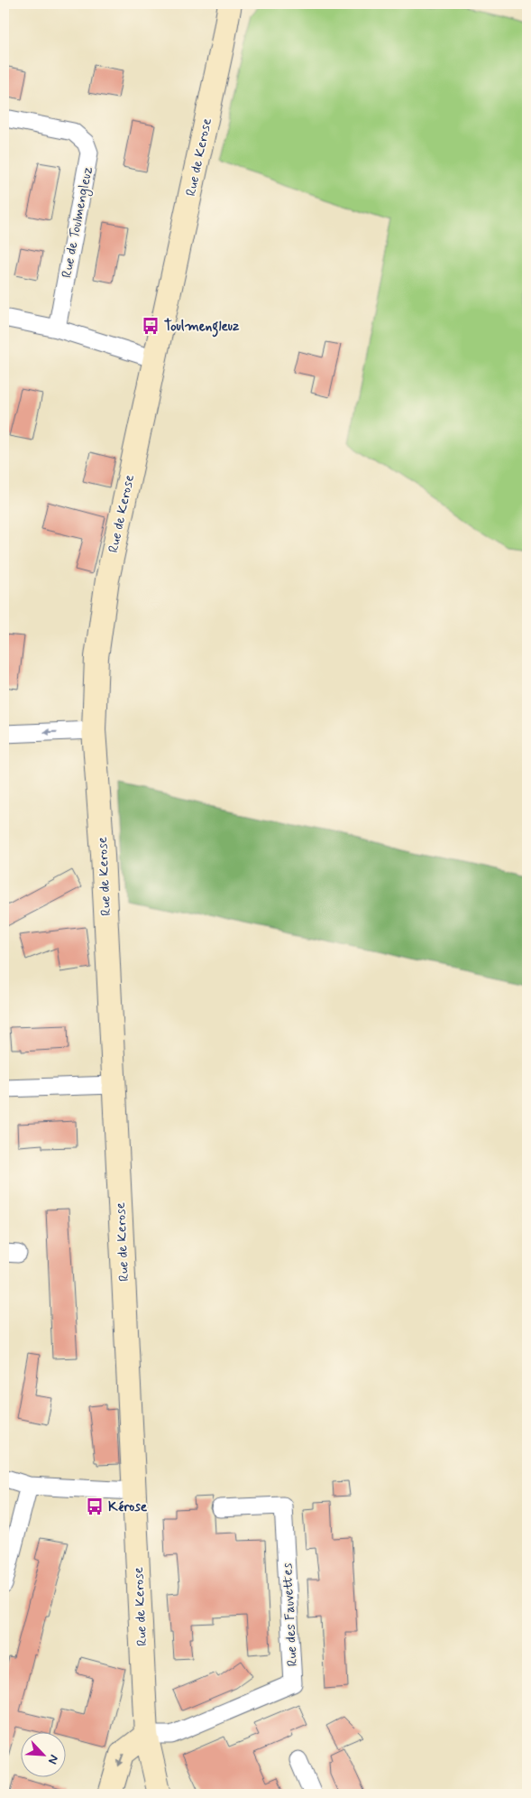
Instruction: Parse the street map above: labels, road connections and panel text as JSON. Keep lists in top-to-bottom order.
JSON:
{
  "streets": {
    "main road": ["Rue de Kerose"],
    "street": ["Rue de Toulmengleuz", "Rue des Fauvettes"]
  },
  "crossings": [
    ["Rue de Kerose", "Rue des Fauvettes"]
  ],
  "places": {
    "bus stop": ["Toulmengleuz", "Kérose"]
  },
  "north": "bottom right"
}
